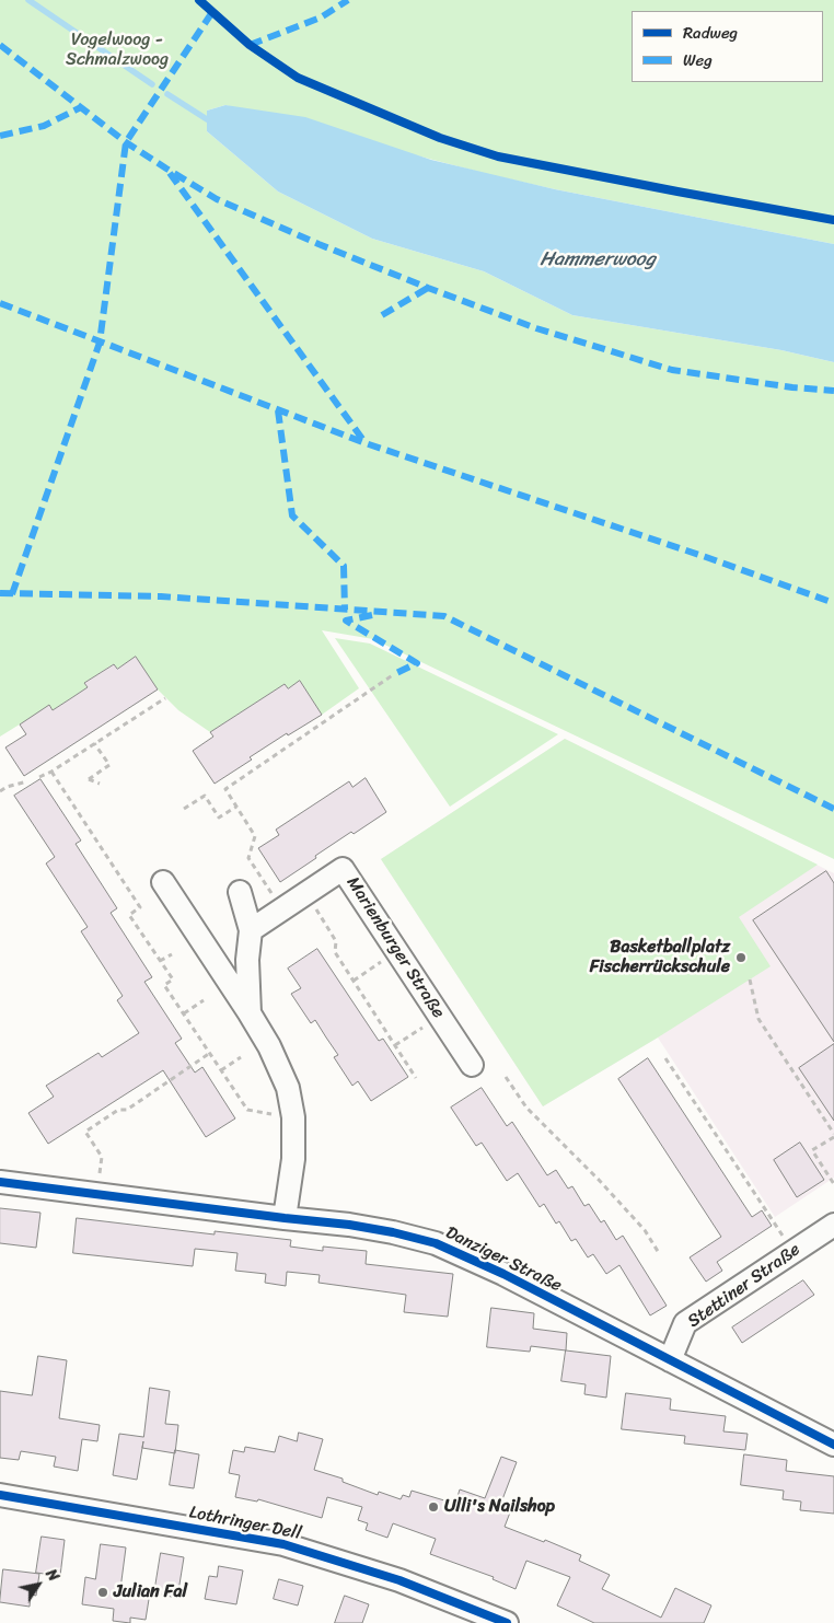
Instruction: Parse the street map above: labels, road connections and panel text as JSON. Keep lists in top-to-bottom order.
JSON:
{
  "streets": {
    "street": [
      "Marienburger Straße",
      "Danziger Straße",
      "Stettiner Straße",
      "Lothringer Dell"
    ]
  },
  "crossings": [
    ["Danziger Straße", "Stettiner Straße"]
  ],
  "water": ["Hammerwoog"],
  "parks": ["Vogelwoog - Schmalzwoog"],
  "places": ["Basketballplatz Fischerrückschule", "Ulli's Nailshop", "Julian Fal"],
  "legend": ["Radweg", "Weg"],
  "north": "top right"
}
